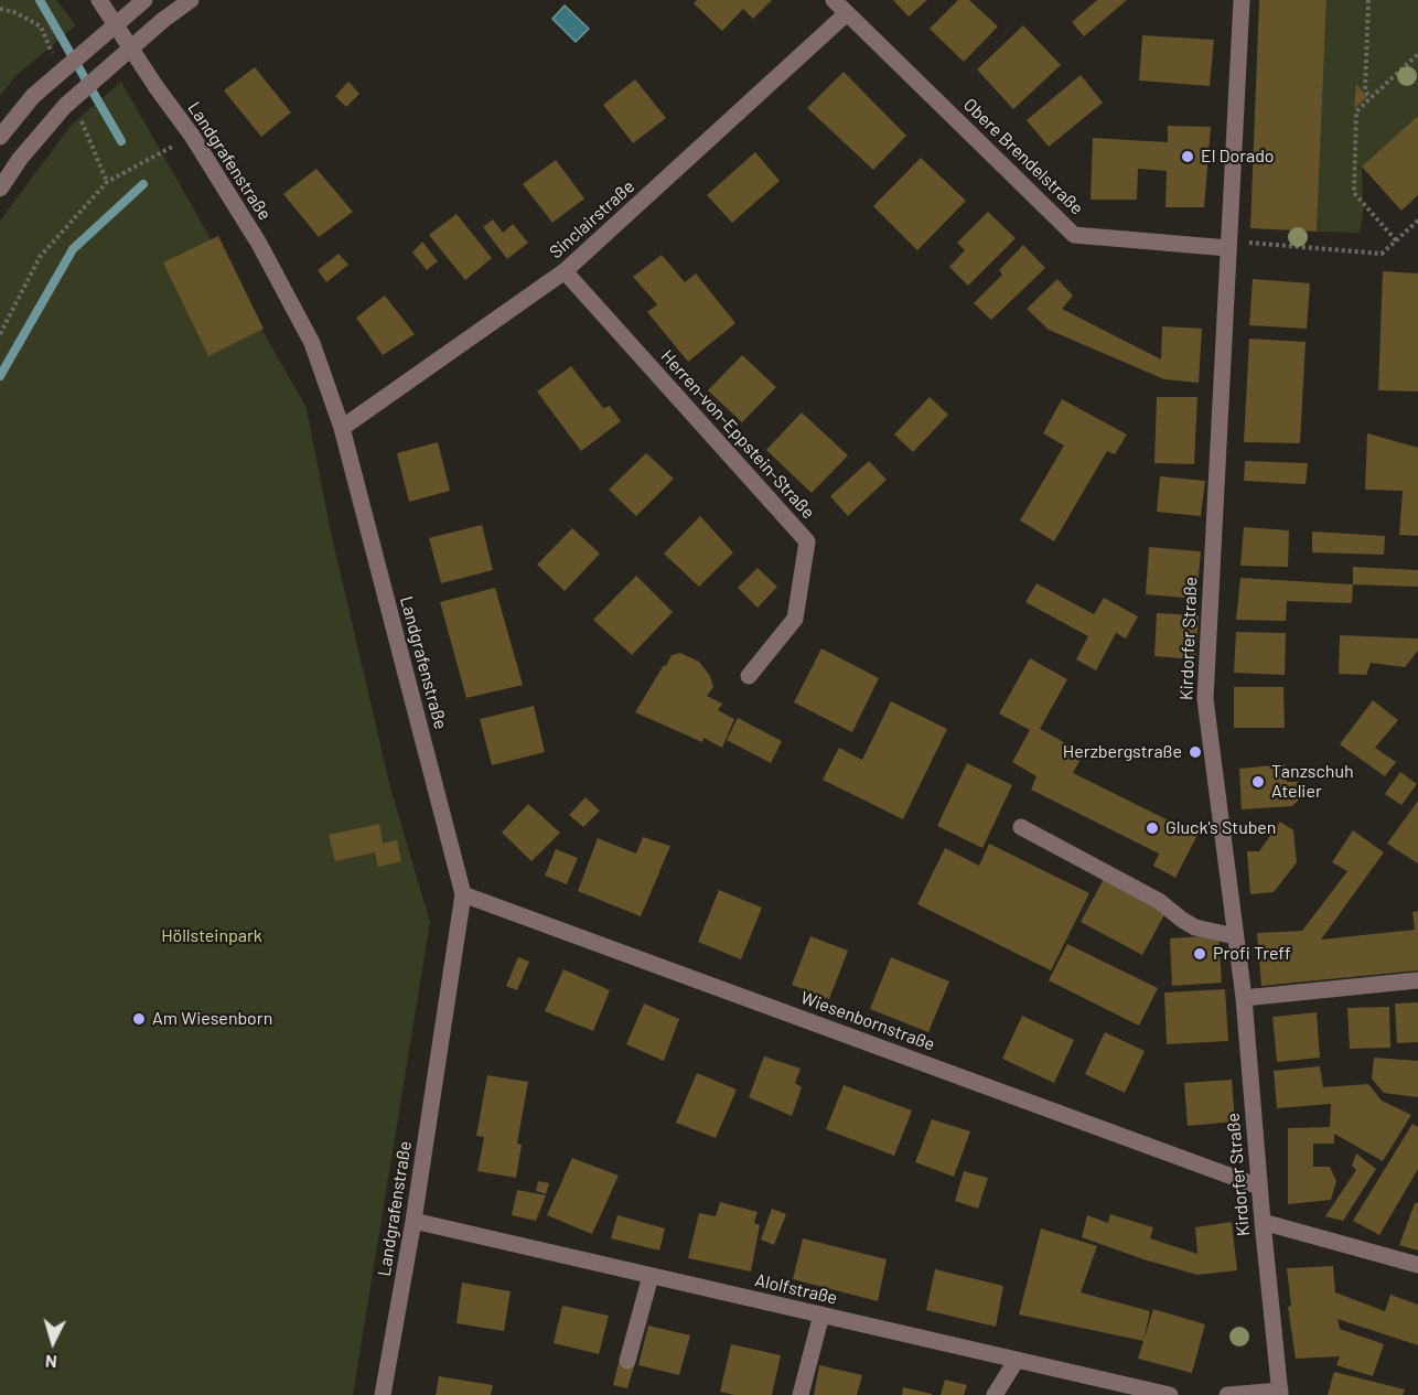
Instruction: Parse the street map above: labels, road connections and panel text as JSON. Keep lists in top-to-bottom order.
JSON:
{
  "streets": {
    "street": [
      "Obere Brendelstraße",
      "Landgrafenstraße",
      "Sinclairstraße",
      "Herren-von-Eppstein-Straße",
      "Kirdorfer Straße",
      "Wiesenbornstraße",
      "Alolfstraße"
    ]
  },
  "crossings": [
    ["Obere Brendelstraße", "Sinclairstraße"],
    ["Obere Brendelstraße", "Kirdorfer Straße"],
    ["Landgrafenstraße", "Sinclairstraße"],
    ["Landgrafenstraße", "Wiesenbornstraße"],
    ["Landgrafenstraße", "Alolfstraße"],
    ["Sinclairstraße", "Herren-von-Eppstein-Straße"],
    ["Kirdorfer Straße", "Wiesenbornstraße"]
  ],
  "parks": ["Höllsteinpark"],
  "places": [
    "El Dorado",
    "Herzbergstraße",
    "Tanzschuh Atelier",
    "Gluck's Stuben",
    "Profi Treff",
    "Am Wiesenborn"
  ],
  "north": "bottom"
}
